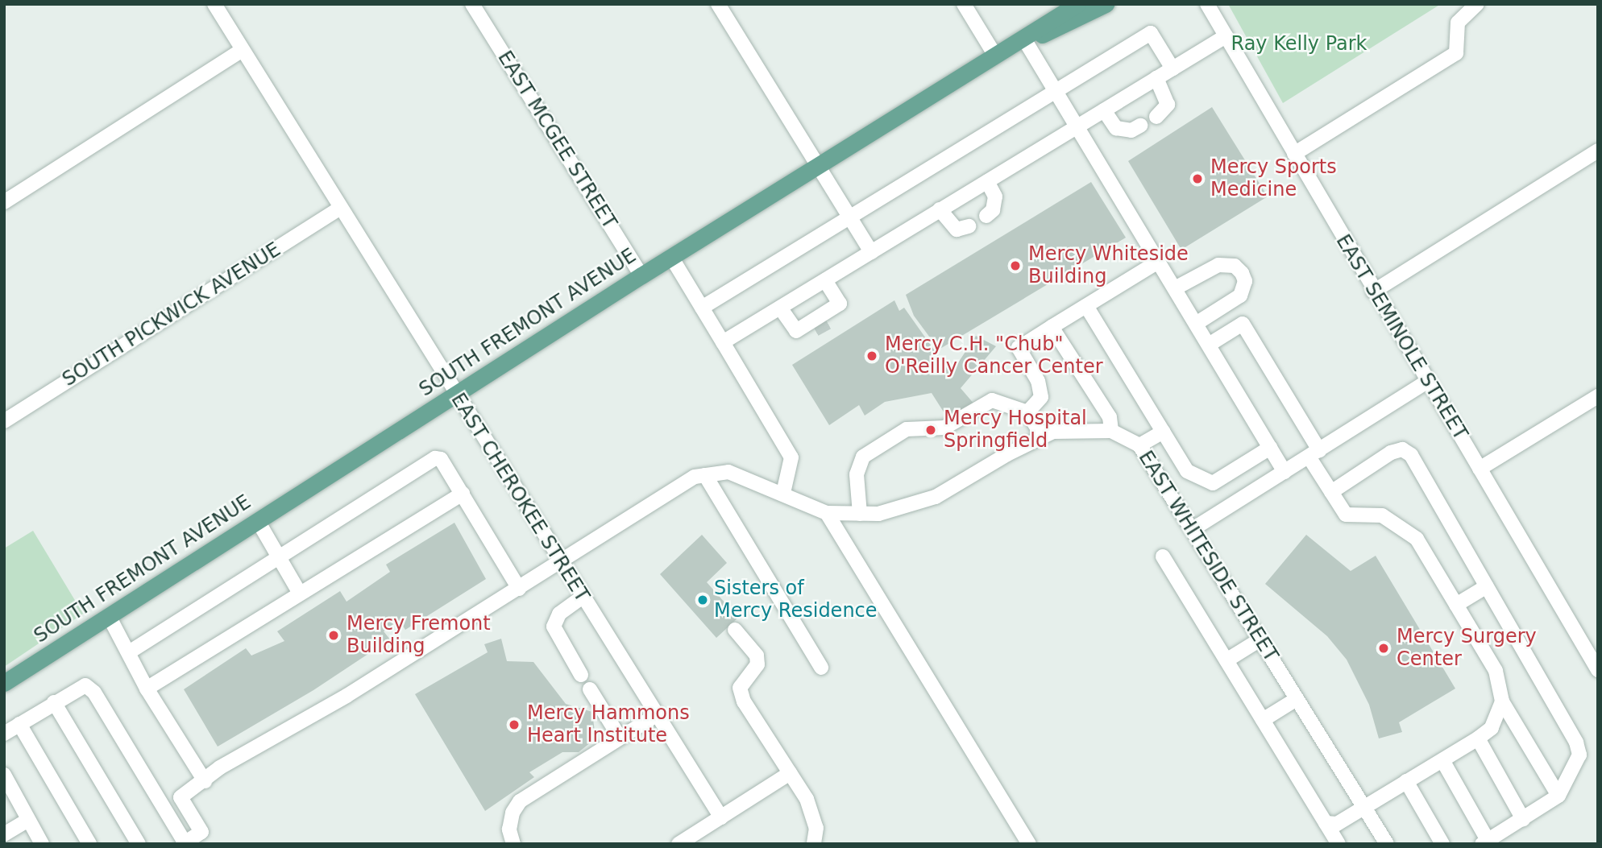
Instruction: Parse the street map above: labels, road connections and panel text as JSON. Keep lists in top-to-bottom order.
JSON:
{
  "streets": {
    "main road": ["SOUTH FREMONT AVENUE"],
    "street": [
      "EAST MCGEE STREET",
      "SOUTH PICKWICK AVENUE",
      "EAST SEMINOLE STREET",
      "EAST CHEROKEE STREET",
      "EAST WHITESIDE STREET"
    ]
  },
  "crossings": [
    ["EAST MCGEE STREET", "SOUTH FREMONT AVENUE"],
    ["SOUTH PICKWICK AVENUE", "EAST CHEROKEE STREET"],
    ["SOUTH FREMONT AVENUE", "EAST CHEROKEE STREET"],
    ["EAST CHEROKEE STREET", "EAST WHITESIDE STREET"]
  ],
  "parks": ["Ray Kelly Park"],
  "places": [
    "Mercy Sports Medicine",
    "Mercy Whiteside Building",
    "Mercy C.H. \"Chub\" O'Reilly Cancer Center",
    "Mercy Hospital Springfield",
    "Sisters of Mercy Residence",
    "Mercy Fremont Building",
    "Mercy Surgery Center",
    "Mercy Hammons Heart Institute"
  ]
}
